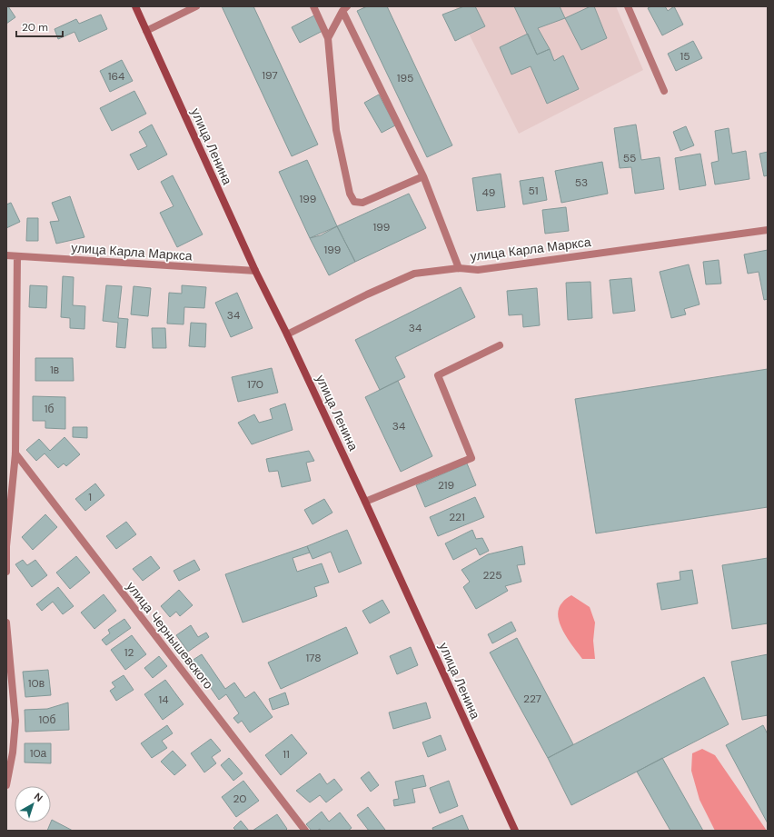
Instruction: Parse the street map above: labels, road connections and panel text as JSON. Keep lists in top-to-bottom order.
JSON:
{
  "streets": {
    "street": ["улица Ленина", "улица Карла Маркса", "улица Чернышевского"]
  },
  "crossings": [
    ["улица Ленина", "улица Карла Маркса"]
  ],
  "house_numbers": [
    "15",
    "197",
    "164",
    "195",
    "55",
    "53",
    "51",
    "49",
    "199",
    "199",
    "199",
    "34",
    "34",
    "1в",
    "170",
    "1б",
    "34",
    "219",
    "1",
    "221",
    "225",
    "12",
    "178",
    "10в",
    "227",
    "14",
    "10б",
    "10а",
    "11",
    "20"
  ],
  "scale_bar": "20 m",
  "north": "top right"
}
